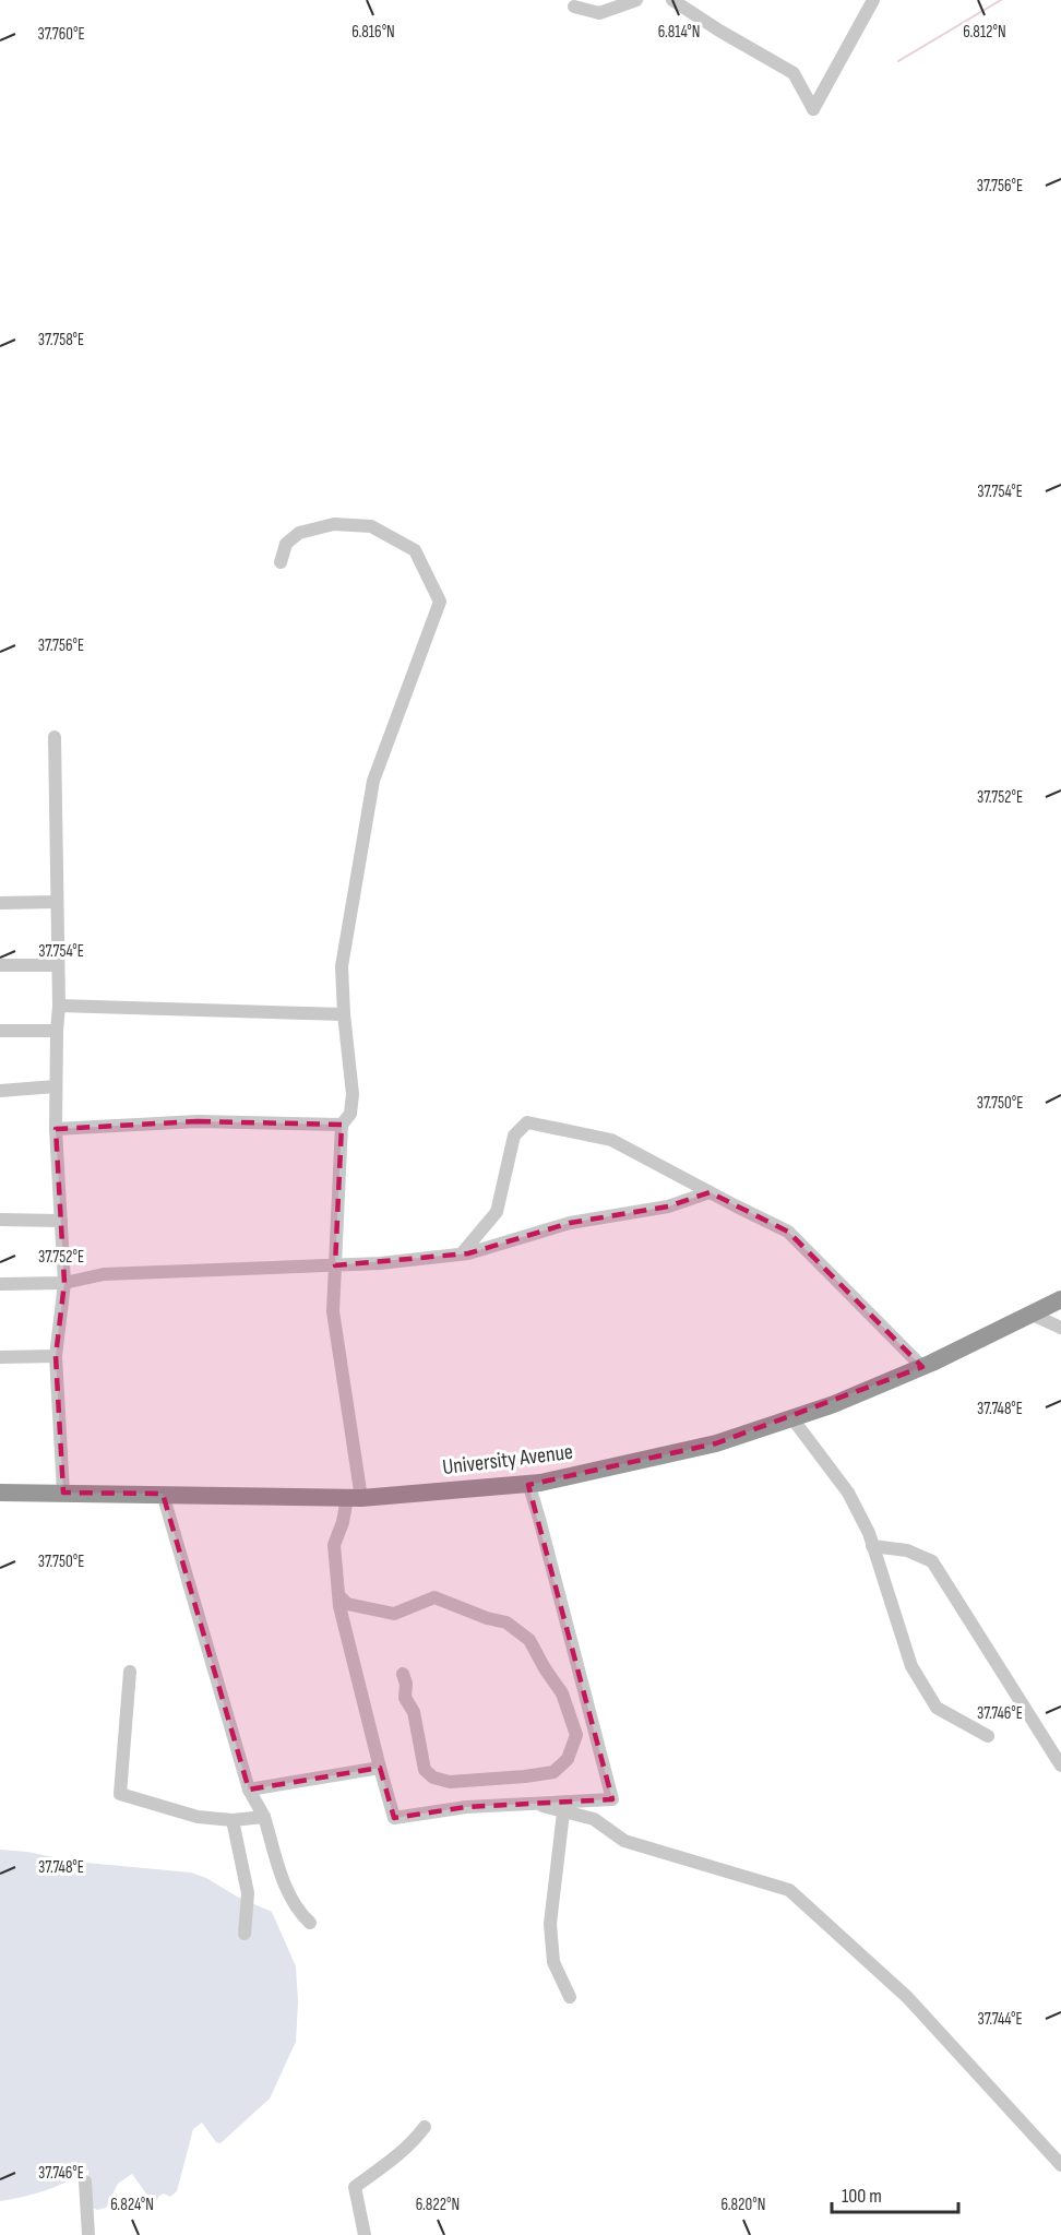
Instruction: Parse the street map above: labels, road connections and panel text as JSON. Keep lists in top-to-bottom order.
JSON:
{
  "streets": {
    "highway": ["University Avenue"]
  },
  "scale_bar": "100 m",
  "coordinates": [
    "6.812°N",
    "6.816°N",
    "6.814°N",
    "37.760°E",
    "37.756°E",
    "37.758°E",
    "37.754°E",
    "37.752°E",
    "37.750°E",
    "37.748°E",
    "37.746°E",
    "37.744°E",
    "6.824°N",
    "6.822°N",
    "6.820°N"
  ]
}
